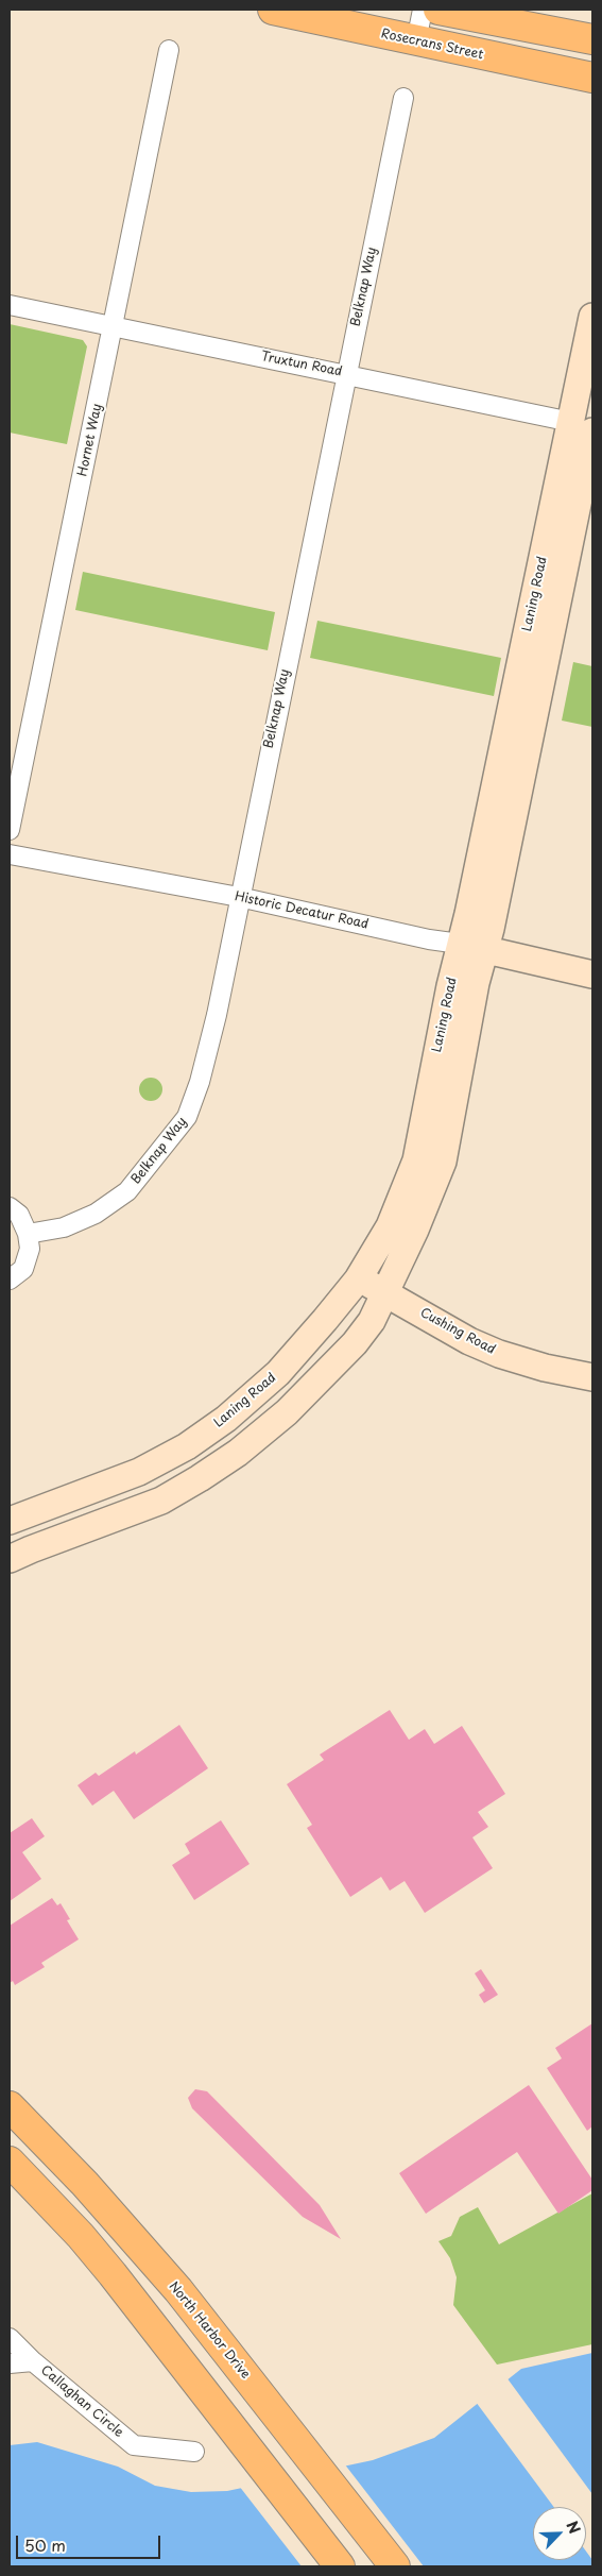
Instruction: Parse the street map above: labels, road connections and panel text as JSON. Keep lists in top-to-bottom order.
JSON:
{
  "streets": {
    "main road": ["Rosecrans Street", "North Harbor Drive"],
    "street": [
      "Belknap Way",
      "Truxtun Road",
      "Hornet Way",
      "Laning Road",
      "Historic Decatur Road",
      "Cushing Road",
      "Callaghan Circle"
    ]
  },
  "crossings": [
    ["Belknap Way", "Truxtun Road"],
    ["Belknap Way", "Historic Decatur Road"],
    ["Truxtun Road", "Hornet Way"],
    ["Truxtun Road", "Laning Road"],
    ["Laning Road", "Historic Decatur Road"],
    ["Laning Road", "Cushing Road"]
  ],
  "scale_bar": "50 m",
  "north": "top right"
}
